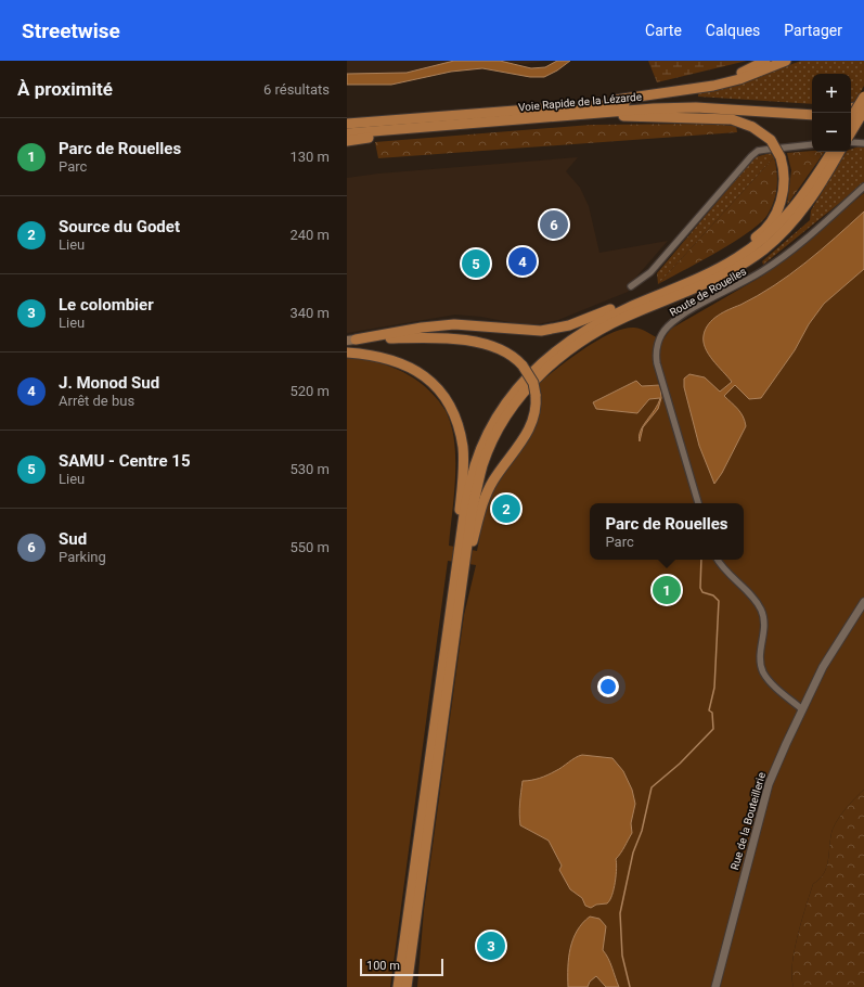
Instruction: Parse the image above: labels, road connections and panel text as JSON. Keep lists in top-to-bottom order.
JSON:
{
  "streets": {
    "highway": ["Voie Rapide de la Lézarde"],
    "street": ["Route de Rouelles", "Rue de la Bouteillerie"]
  },
  "scale_bar": "100 m",
  "page": {
    "header": "Streetwise",
    "nav": ["Carte", "Calques", "Partager"],
    "heading": ["À proximité", "6 résultats"],
    "map_buttons": ["+", "−"],
    "list": [
      {
        "mark": "1",
        "name": "Parc de Rouelles",
        "note": "Parc",
        "value": "130 m"
      },
      {
        "mark": "2",
        "name": "Source du Godet",
        "note": "Lieu",
        "value": "240 m"
      },
      {
        "mark": "3",
        "name": "Le colombier",
        "note": "Lieu",
        "value": "340 m"
      },
      {
        "mark": "4",
        "name": "J. Monod Sud",
        "note": "Arrêt de bus",
        "value": "520 m"
      },
      {
        "mark": "5",
        "name": "SAMU - Centre 15",
        "note": "Lieu",
        "value": "530 m"
      },
      {
        "mark": "6",
        "name": "Sud",
        "note": "Parking",
        "value": "550 m"
      }
    ],
    "pins": [
      "6",
      "4",
      "5",
      "2",
      "1",
      "3"
    ],
    "popup": ["Parc de Rouelles", "Parc"],
    "scale": "100 m"
  }
}
